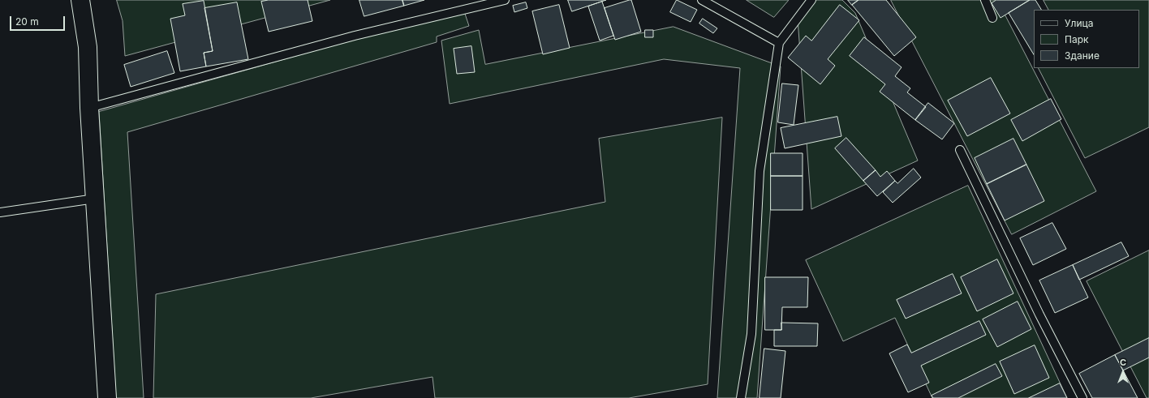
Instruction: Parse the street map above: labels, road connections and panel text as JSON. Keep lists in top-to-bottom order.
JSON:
{
  "legend": ["Улица", "Парк", "Здание"],
  "scale_bar": "20 m",
  "north": "top"
}
